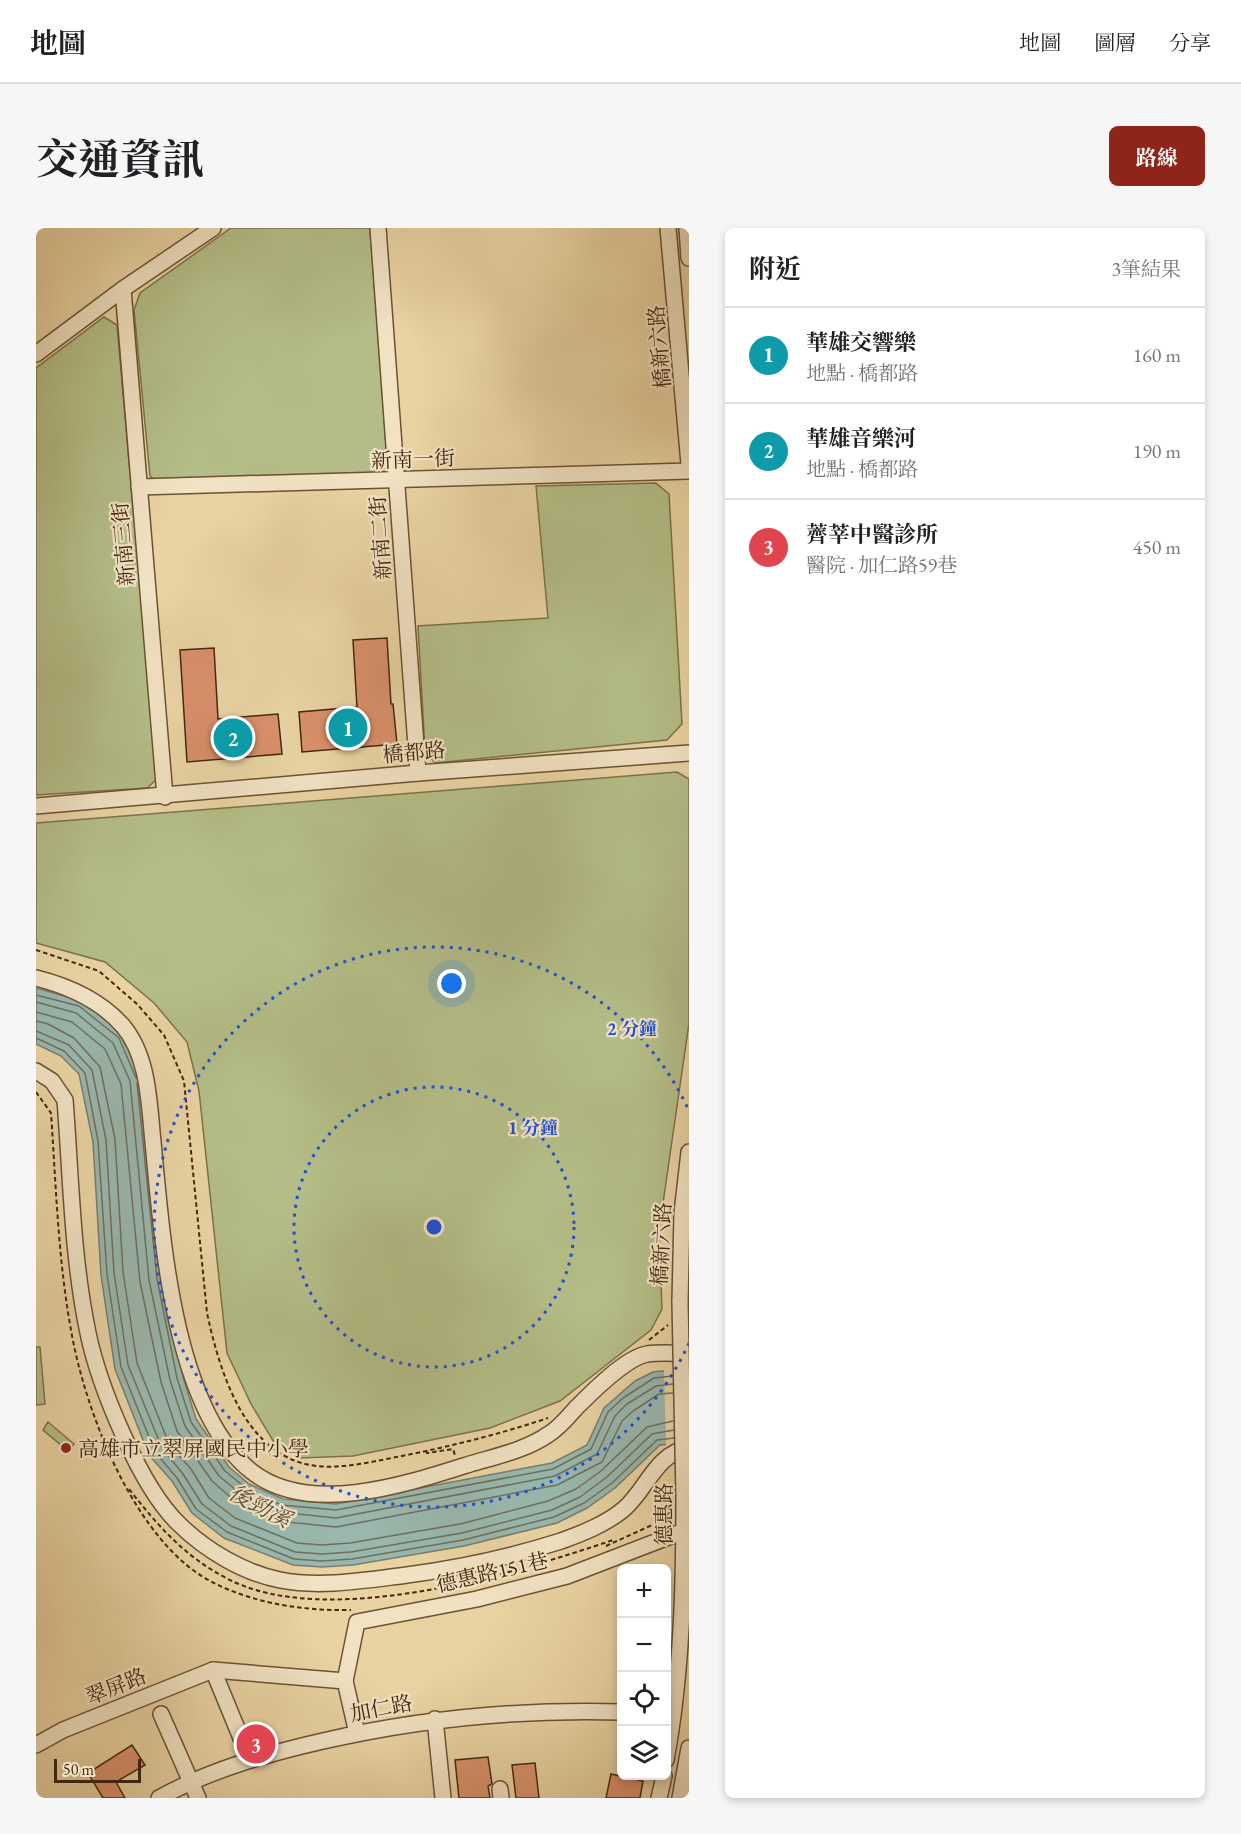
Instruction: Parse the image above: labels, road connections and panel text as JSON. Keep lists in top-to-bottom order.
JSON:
{
  "streets": {
    "street": [
      "橋新六路",
      "新南一街",
      "新南二街",
      "新南三街",
      "橋都路",
      "德惠路",
      "德惠路151巷",
      "翠屏路",
      "加仁路"
    ]
  },
  "crossings": [
    ["橋新六路", "德惠路"],
    ["新南一街", "新南二街"],
    ["新南一街", "新南三街"],
    ["新南二街", "橋都路"],
    ["新南三街", "橋都路"],
    ["德惠路", "德惠路151巷"]
  ],
  "water": ["後勁溪"],
  "places": ["高雄市立翠屏國民中小學"],
  "scale_bar": "50 m",
  "page": {
    "header": "地圖",
    "nav": ["地圖", "圖層", "分享"],
    "title": "交通資訊",
    "buttons": "路線",
    "heading": ["附近", "3筆結果"],
    "list": [
      {
        "mark": "1",
        "name": "華雄交響樂",
        "note": "地點 · 橋都路",
        "value": "160 m"
      },
      {
        "mark": "2",
        "name": "華雄音樂河",
        "note": "地點 · 橋都路",
        "value": "190 m"
      },
      {
        "mark": "3",
        "name": "薺莘中醫診所",
        "note": "醫院 · 加仁路59巷",
        "value": "450 m"
      }
    ],
    "pins": ["1", "2", "3"],
    "map_buttons": ["+", "−"],
    "scale": "50 m"
  },
  "rings": ["2 分鐘", "1 分鐘"]
}
